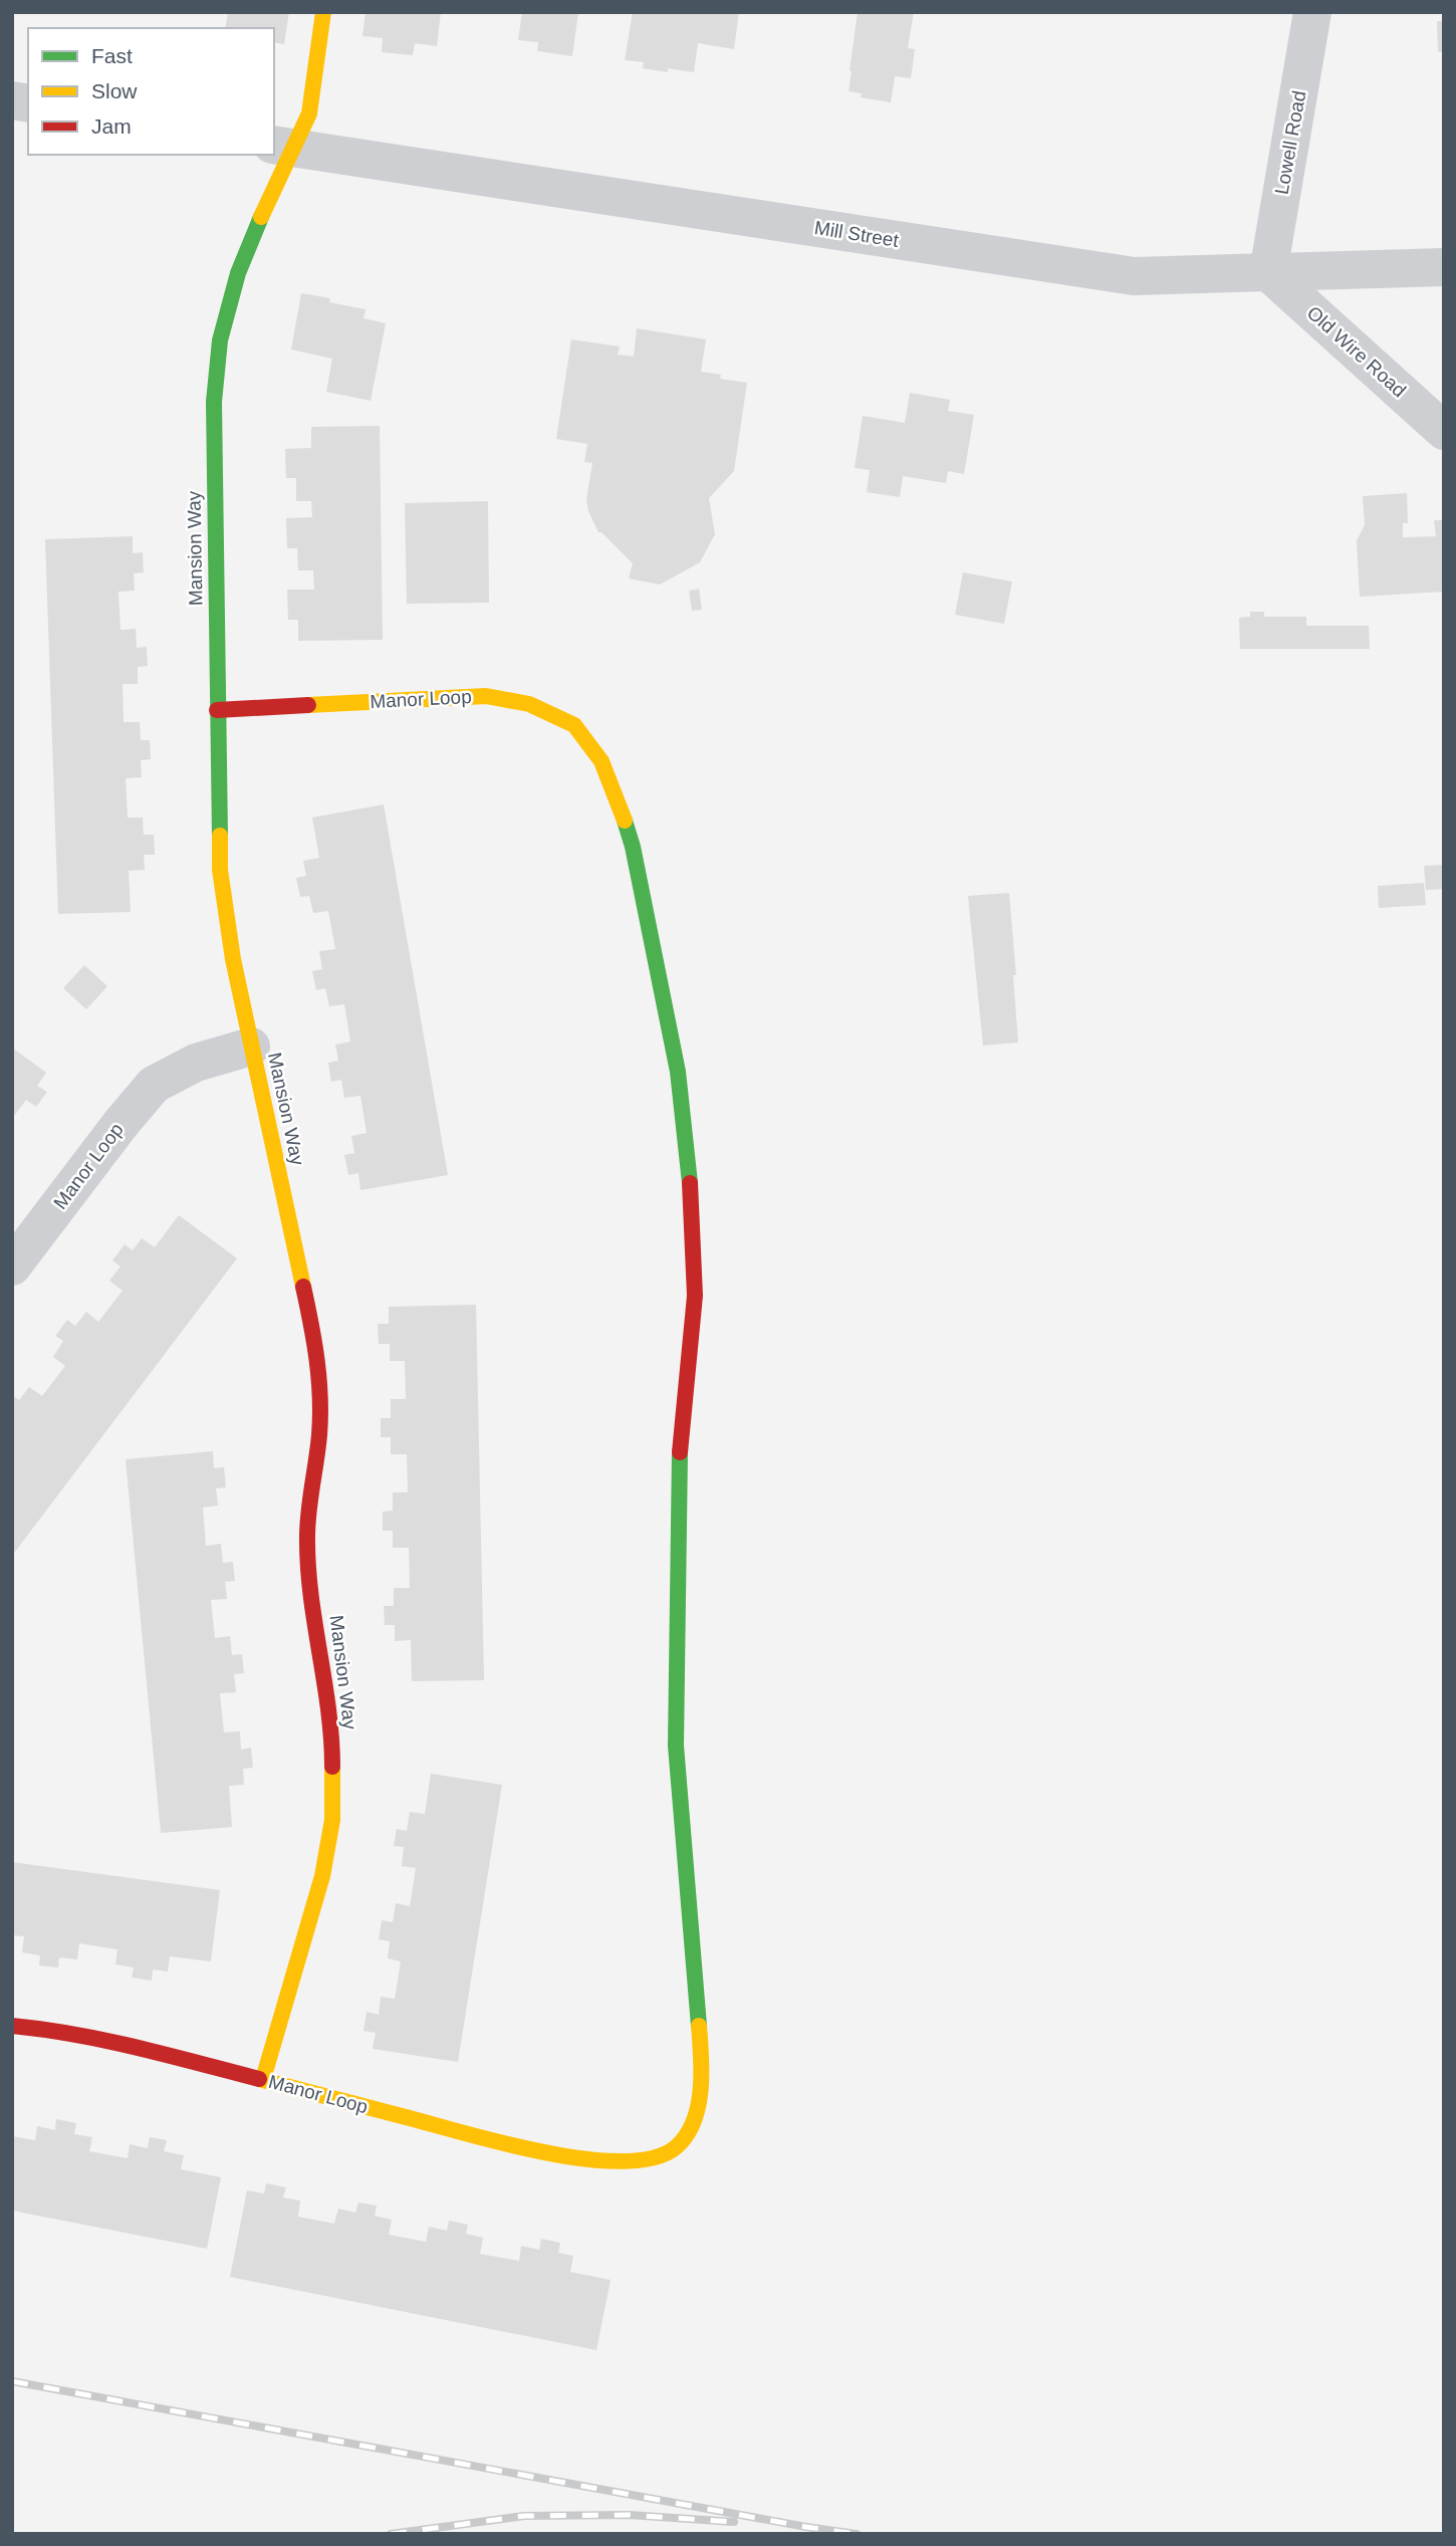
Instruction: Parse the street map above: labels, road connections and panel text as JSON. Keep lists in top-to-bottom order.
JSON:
{
  "streets": {
    "street": [
      "Lowell Road",
      "Mill Street",
      "Old Wire Road",
      "Mansion Way",
      "Manor Loop"
    ]
  },
  "crossings": [
    ["Lowell Road", "Mill Street"],
    ["Lowell Road", "Old Wire Road"],
    ["Mill Street", "Old Wire Road"],
    ["Mill Street", "Mansion Way"],
    ["Mansion Way", "Manor Loop"]
  ],
  "legend": ["Fast", "Slow", "Jam"]
}
